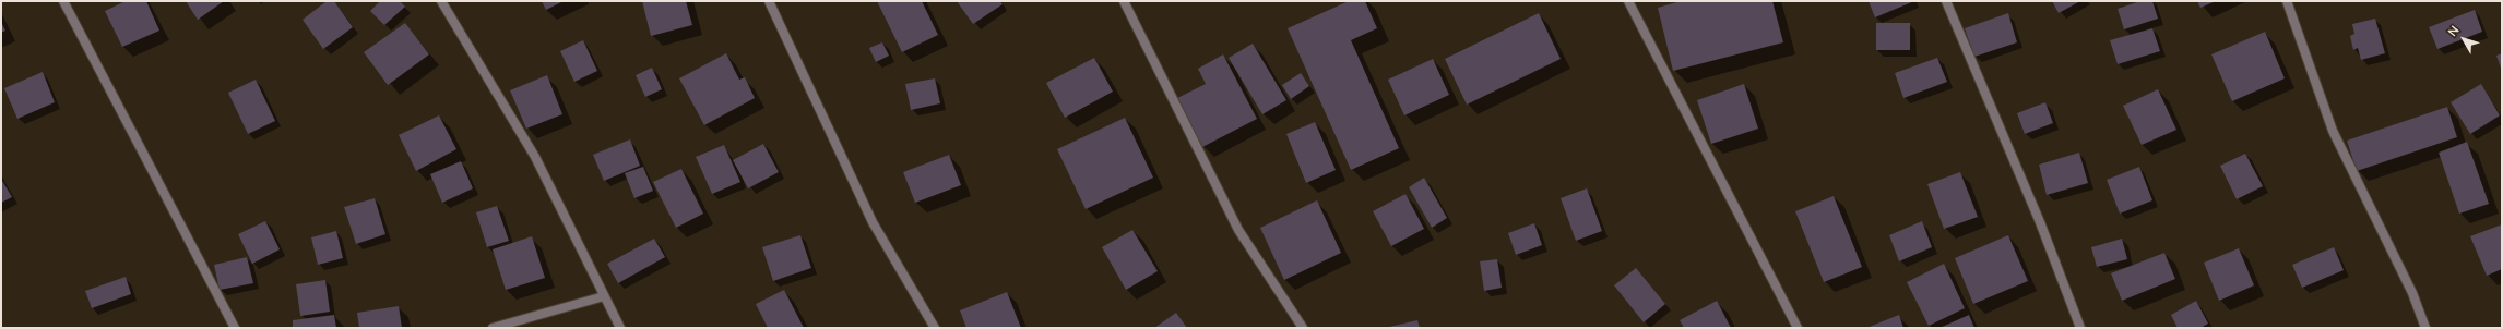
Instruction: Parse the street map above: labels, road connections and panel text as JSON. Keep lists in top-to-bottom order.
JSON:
{
  "north": "top left"
}
